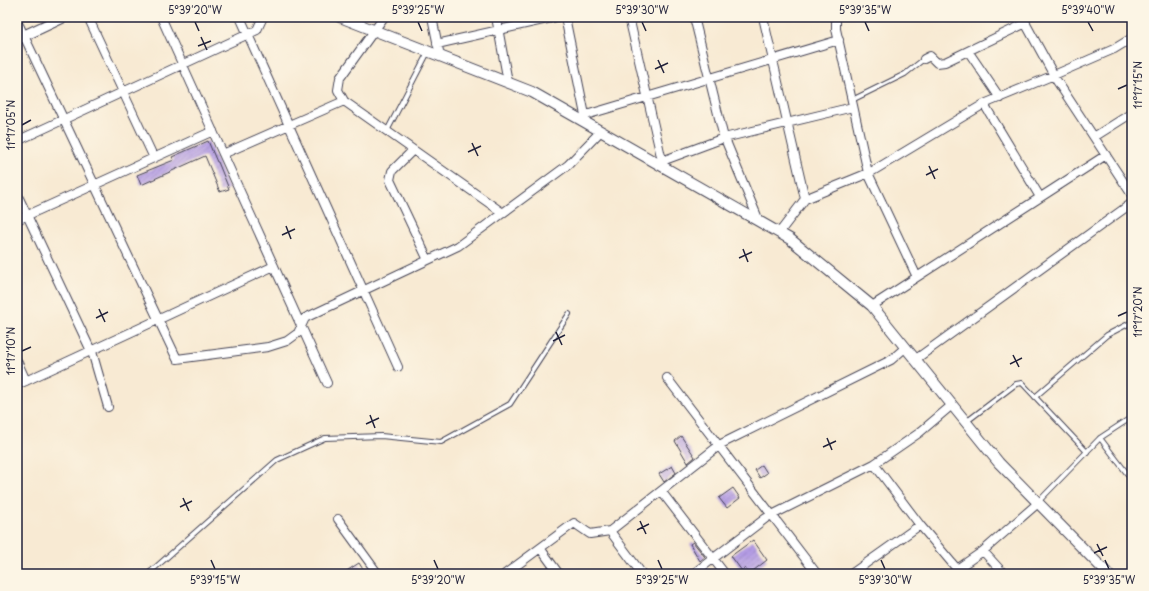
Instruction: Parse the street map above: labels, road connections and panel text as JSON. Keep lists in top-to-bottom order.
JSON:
{
  "coordinates": [
    "5°39'20\"W",
    "5°39'25\"W",
    "5°39'30\"W",
    "5°39'35\"W",
    "5°39'40\"W",
    "11°17'15\"N",
    "11°17'05\"N",
    "11°17'20\"N",
    "11°17'10\"N",
    "5°39'15\"W"
  ]
}
